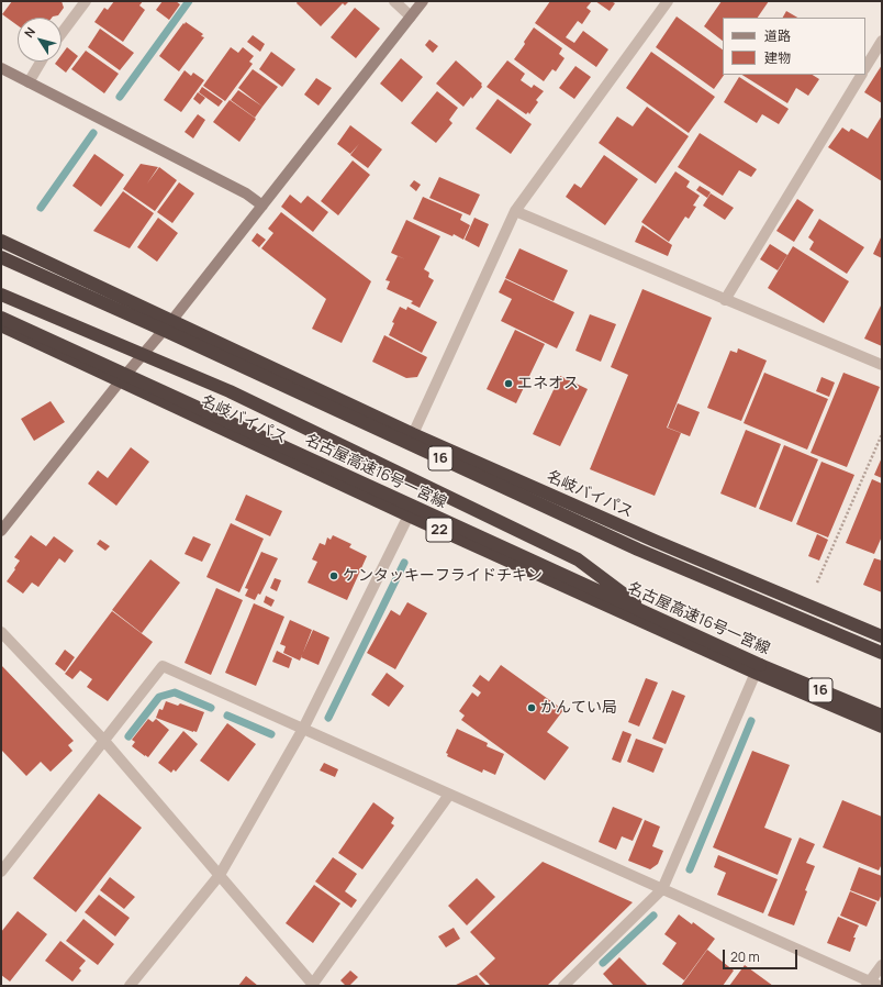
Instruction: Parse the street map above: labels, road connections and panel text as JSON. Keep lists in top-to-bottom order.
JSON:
{
  "streets": {
    "highway": [
      "名岐バイパス",
      "16",
      "名古屋高速16号一宮線",
      "22"
    ]
  },
  "places": ["エネオス", "ケンタッキーフライドチキン", "かんてい局"],
  "legend": ["道路", "建物"],
  "scale_bar": "20 m",
  "north": "top left"
}
